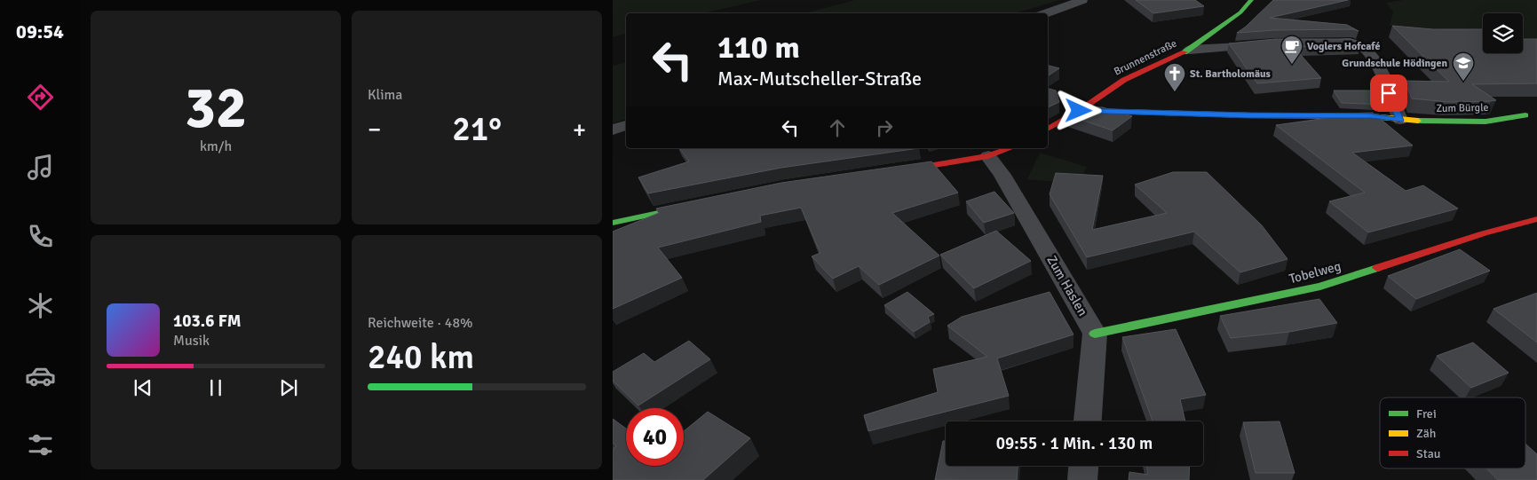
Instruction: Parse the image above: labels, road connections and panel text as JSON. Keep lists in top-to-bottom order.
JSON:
{
  "streets": {
    "street": [
      "Brunnenstraße",
      "Zum Bürgle",
      "Tobelweg",
      "Zum Haslen"
    ]
  },
  "crossings": [
    ["Brunnenstraße", "Zum Bürgle"],
    ["Tobelweg", "Zum Haslen"]
  ],
  "places": {
    "cafe": ["Voglers Hofcafé"],
    "school or university": ["Grundschule Hödingen"],
    "church": ["St. Bartholomäus"]
  },
  "legend": ["Frei", "Zäh", "Stau"],
  "page": {
    "tabs": "09:54",
    "tile": [
      ["32", "km/h"],
      "Klima",
      ["Reichweite · 48%", "240 km"]
    ],
    "turn": ["110 m", "Max-Mutscheller-Straße"],
    "heat": ["−", "21°", "+"],
    "song": ["103.6 FM", "Musik"],
    "limit": "40",
    "trip": "09:55 · 1 Min. · 130 m"
  }
}
